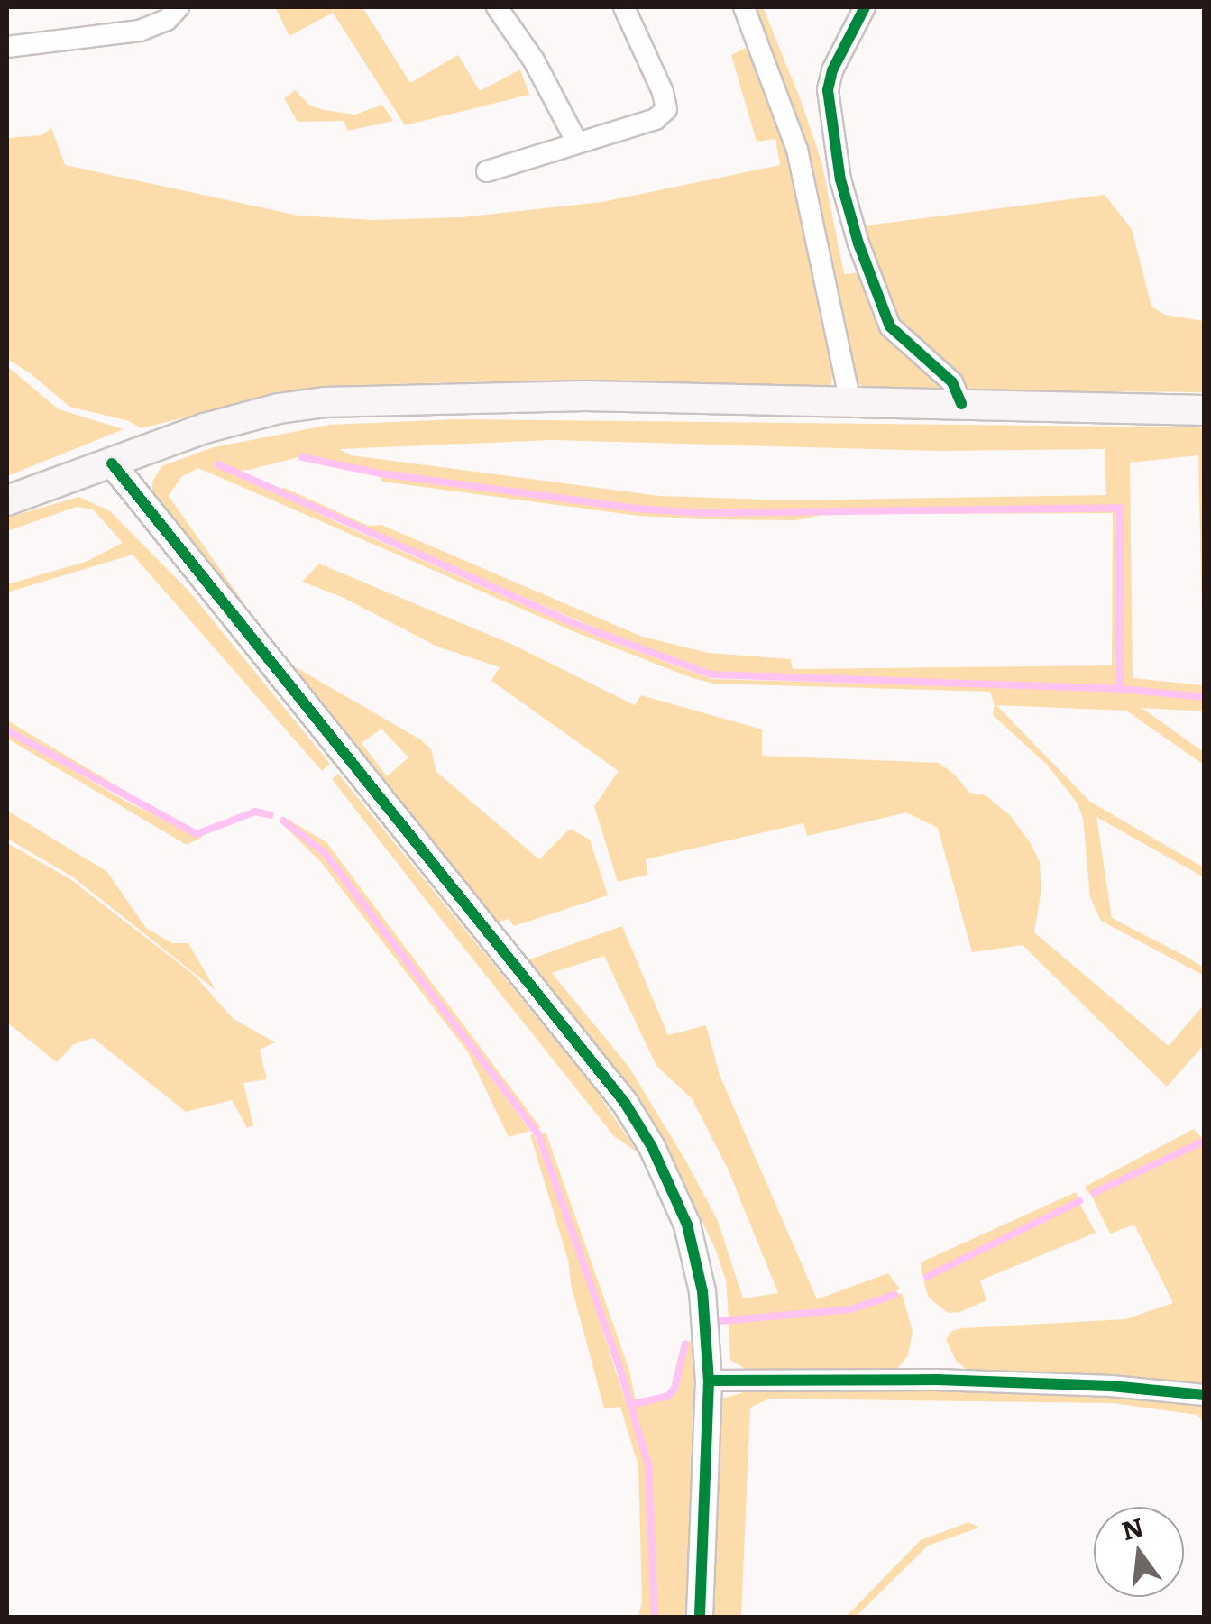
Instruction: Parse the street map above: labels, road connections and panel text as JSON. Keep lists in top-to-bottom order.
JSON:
{
  "north": "top"
}
